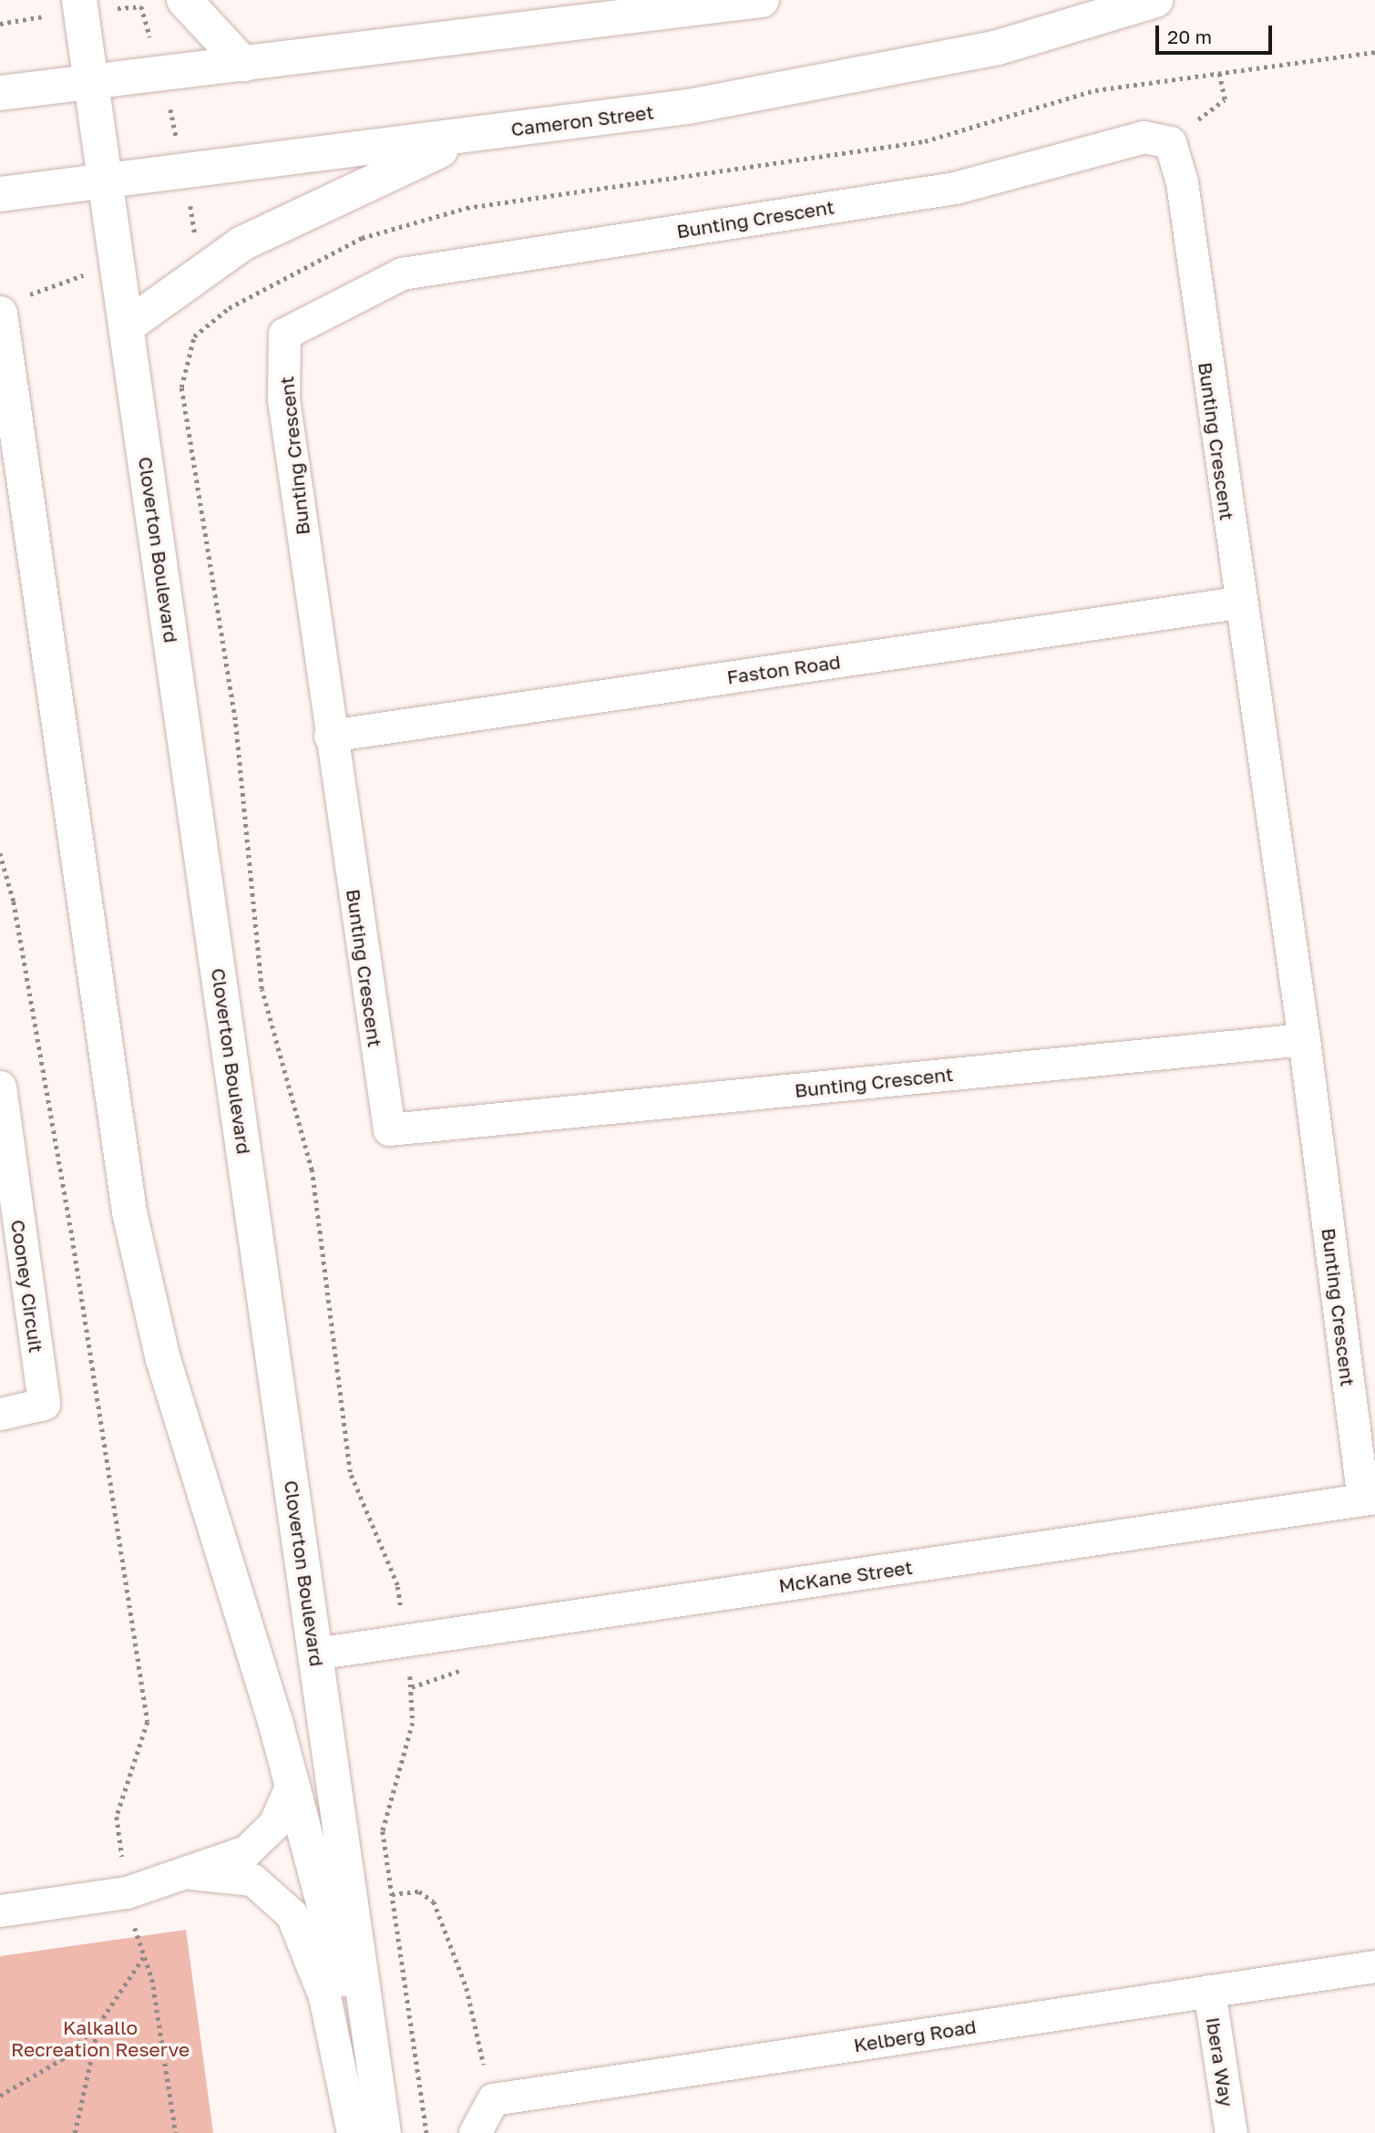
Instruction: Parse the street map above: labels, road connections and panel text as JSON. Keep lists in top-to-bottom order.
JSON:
{
  "streets": {
    "street": [
      "Cameron Street",
      "Bunting Crescent",
      "Cloverton Boulevard",
      "Faston Road",
      "Cooney Circuit",
      "McKane Street",
      "Kelberg Road",
      "Ibera Way"
    ]
  },
  "crossings": [
    ["Cameron Street", "Cloverton Boulevard"],
    ["Bunting Crescent", "Faston Road"],
    ["Bunting Crescent", "McKane Street"],
    ["Cloverton Boulevard", "McKane Street"],
    ["Kelberg Road", "Ibera Way"]
  ],
  "parks": ["Kalkallo Recreation Reserve"],
  "scale_bar": "20 m"
}
